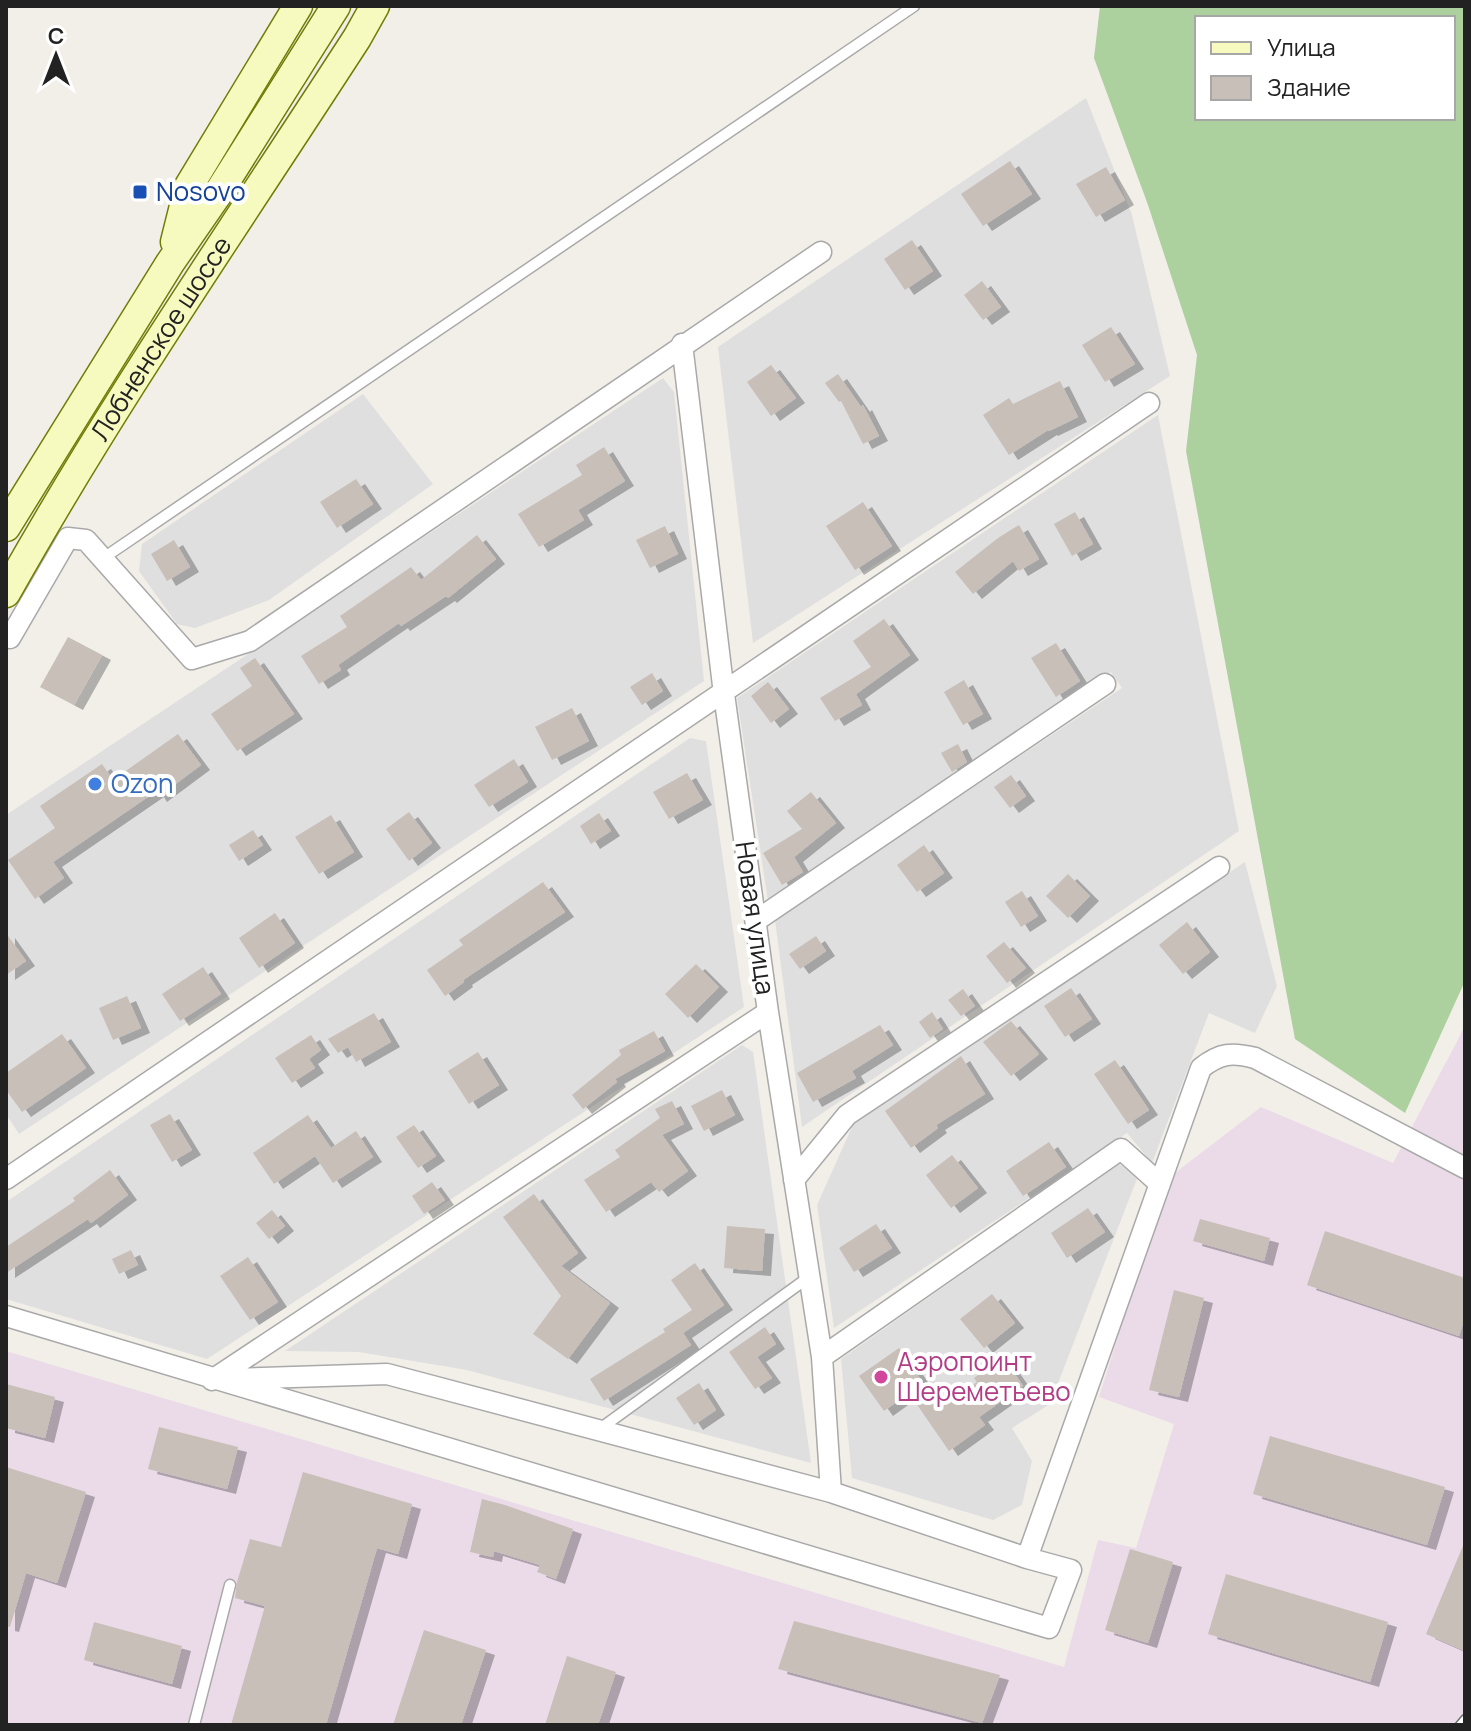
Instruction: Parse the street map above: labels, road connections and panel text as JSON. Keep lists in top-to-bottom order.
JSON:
{
  "streets": {
    "main road": ["Лобненское шоссе"],
    "street": ["Новая улица"]
  },
  "places": {
    "transit": ["Nosovo"],
    "other": ["Ozon", "Аэропоинт Шереметьево"]
  },
  "legend": ["Улица", "Здание"],
  "north": "top"
}
